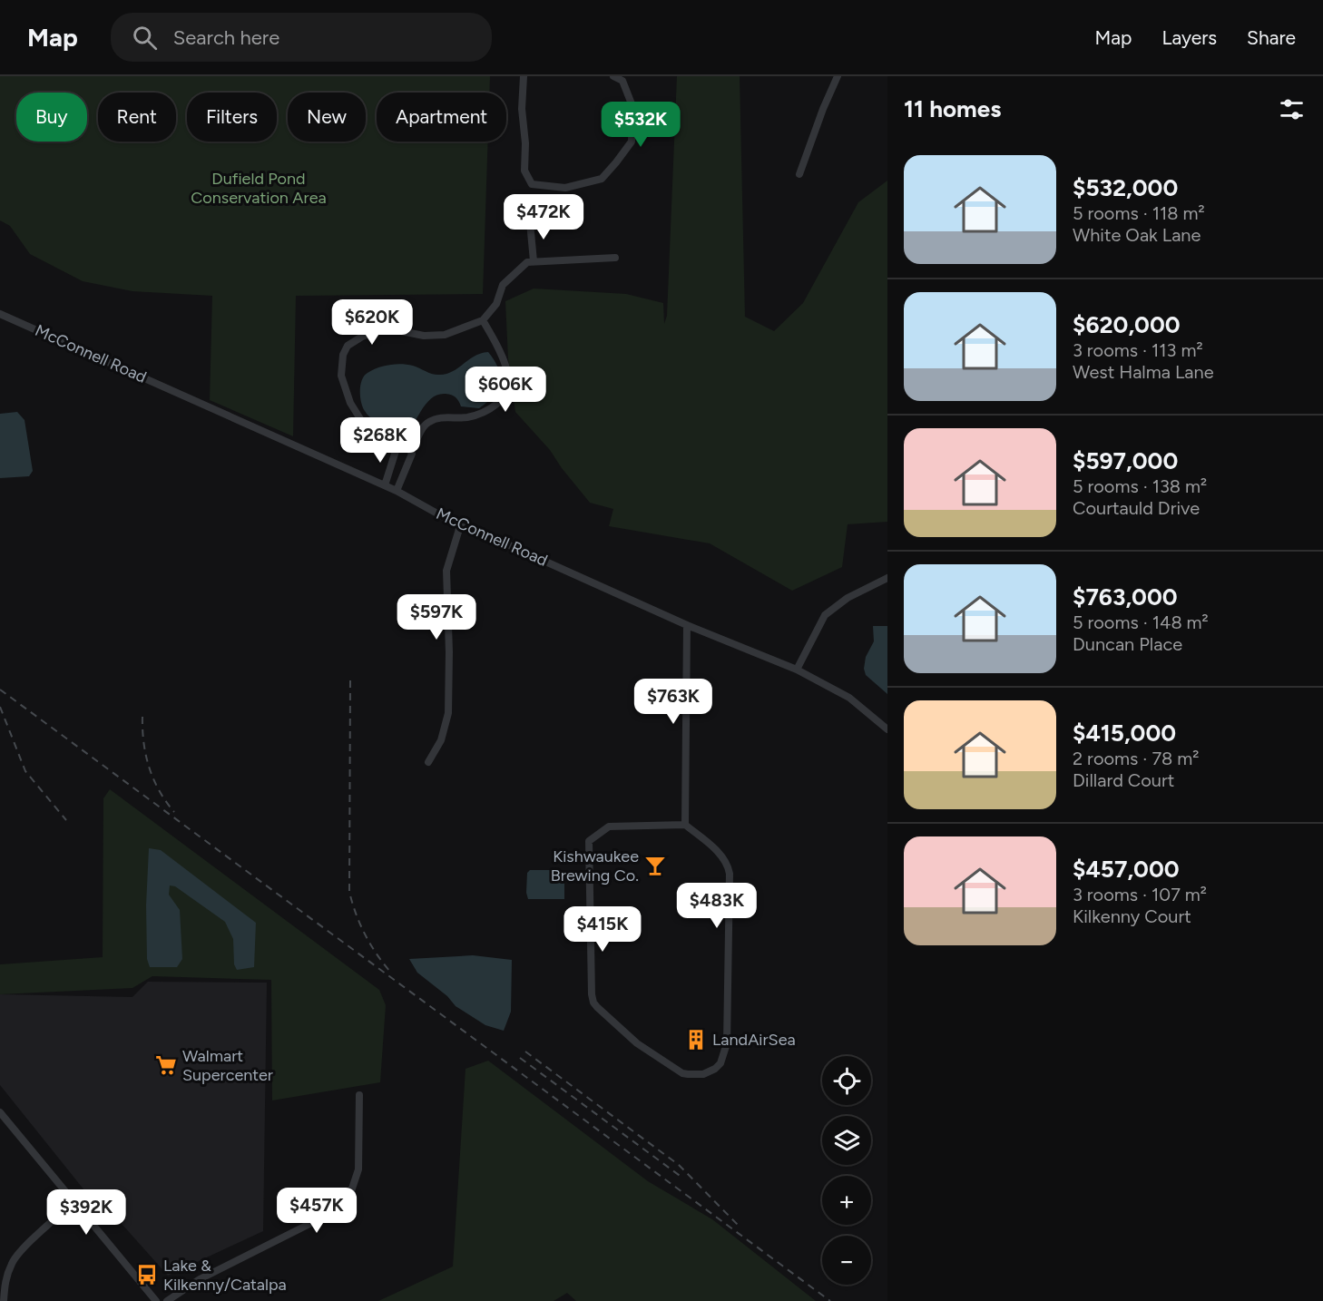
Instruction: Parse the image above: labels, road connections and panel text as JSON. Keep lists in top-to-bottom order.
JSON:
{
  "streets": {
    "street": ["McConnell Road"]
  },
  "parks": ["Dufield Pond Conservation Area"],
  "places": {
    "bar": ["Kishwaukee Brewing Co."],
    "building": ["LandAirSea"],
    "supermarket": ["Walmart Supercenter"],
    "bus stop": ["Lake & Kilkenny/Catalpa"]
  },
  "page": {
    "header": "Map",
    "search": "Search here",
    "nav": ["Map", "Layers", "Share"],
    "heading": "11 homes",
    "chip": [
      "Buy",
      "Rent",
      "Filters",
      "New",
      "Apartment"
    ],
    "price": [
      "$532K",
      "$472K",
      "$620K",
      "$606K",
      "$268K",
      "$597K",
      "$763K",
      "$483K",
      "$415K",
      "$457K",
      "$392K"
    ],
    "list": [
      {
        "name": "$532,000",
        "note": "5 rooms · 118 m² · White Oak Lane"
      },
      {
        "name": "$620,000",
        "note": "3 rooms · 113 m² · West Halma Lane"
      },
      {
        "name": "$597,000",
        "note": "5 rooms · 138 m² · Courtauld Drive"
      },
      {
        "name": "$763,000",
        "note": "5 rooms · 148 m² · Duncan Place"
      },
      {
        "name": "$415,000",
        "note": "2 rooms · 78 m² · Dillard Court"
      },
      {
        "name": "$457,000",
        "note": "3 rooms · 107 m² · Kilkenny Court"
      }
    ],
    "map_buttons": ["+", "−"]
  }
}
